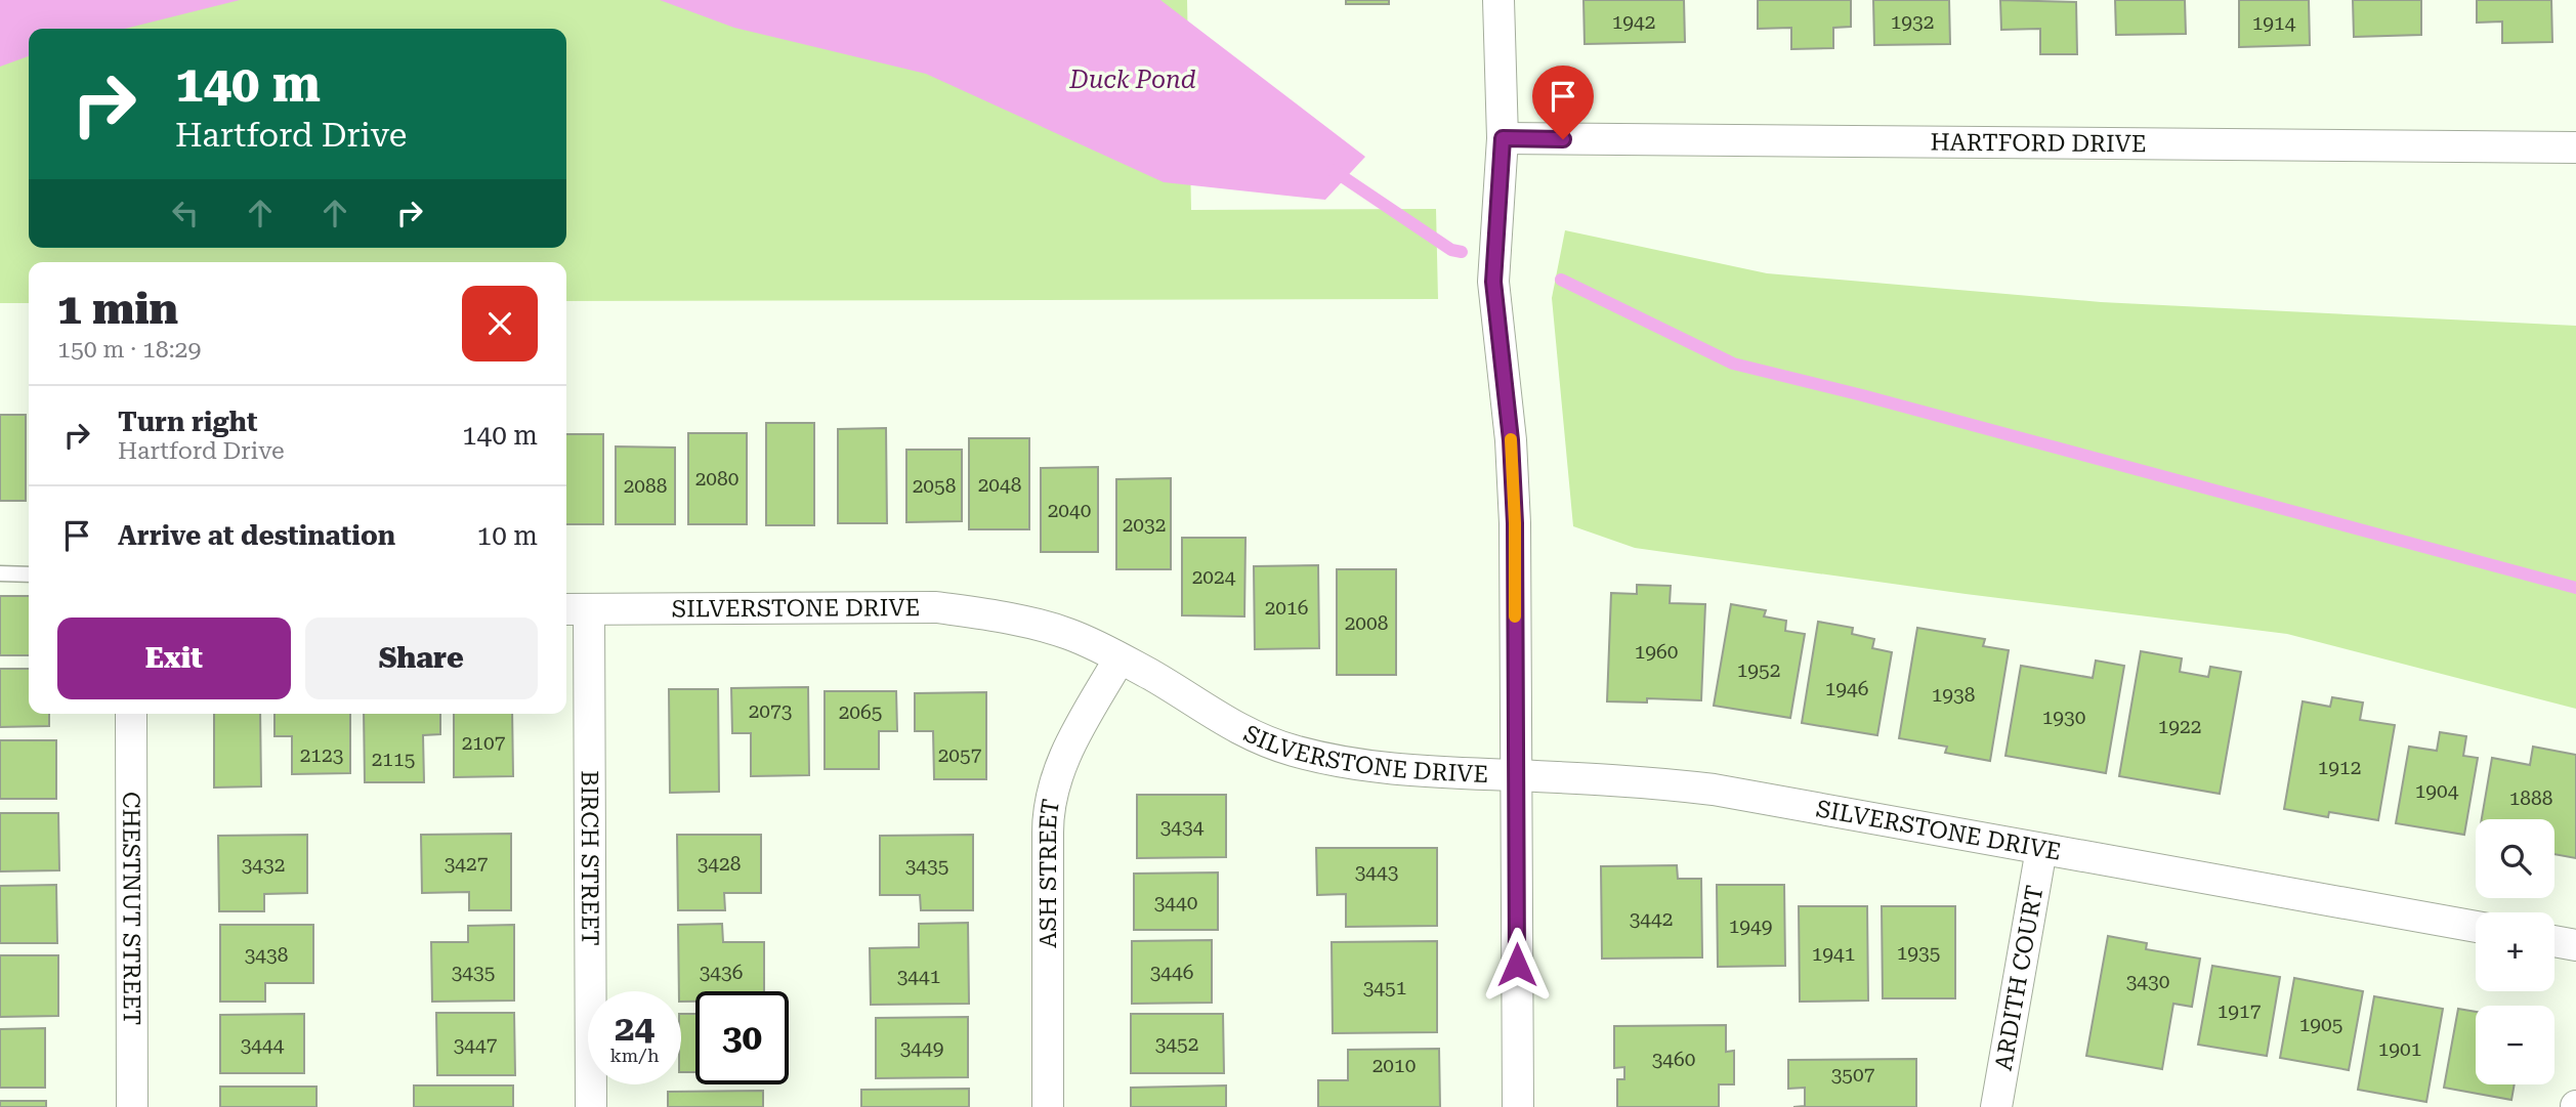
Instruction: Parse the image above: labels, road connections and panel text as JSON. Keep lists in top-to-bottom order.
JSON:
{
  "streets": {
    "street": [
      "HARTFORD DRIVE",
      "SILVERSTONE DRIVE",
      "BIRCH STREET",
      "ASH STREET",
      "CHESTNUT STREET",
      "ARDITH COURT"
    ]
  },
  "crossings": [
    ["SILVERSTONE DRIVE", "BIRCH STREET"],
    ["SILVERSTONE DRIVE", "ASH STREET"],
    ["SILVERSTONE DRIVE", "ARDITH COURT"]
  ],
  "water": ["Duck Pond"],
  "house_numbers": [
    "1942",
    "1932",
    "1914",
    "2080",
    "2048",
    "2088",
    "2058",
    "2040",
    "2032",
    "2024",
    "2016",
    "2008",
    "1960",
    "1952",
    "1946",
    "1938",
    "2073",
    "2065",
    "1930",
    "1922",
    "2107",
    "2123",
    "2057",
    "2115",
    "1912",
    "1904",
    "1888",
    "3434",
    "3427",
    "3428",
    "3432",
    "3435",
    "3443",
    "3440",
    "3442",
    "1949",
    "1935",
    "1941",
    "3438",
    "3435",
    "3436",
    "3446",
    "3441",
    "3430",
    "3451",
    "1917",
    "1905",
    "3452",
    "3444",
    "3447",
    "3449",
    "1901",
    "3460",
    "2010",
    "3507"
  ],
  "page": {
    "turn": ["140 m", "Hartford Drive"],
    "heading": ["1 min", "150 m · 18:29"],
    "list": [
      {
        "name": "Turn right",
        "note": "Hartford Drive",
        "value": "140 m"
      },
      {
        "name": "Arrive at destination",
        "value": "10 m"
      }
    ],
    "buttons": ["Exit", "Share"],
    "map_buttons": ["+", "−"],
    "speed": "24 km/h",
    "limit": "30"
  }
}
